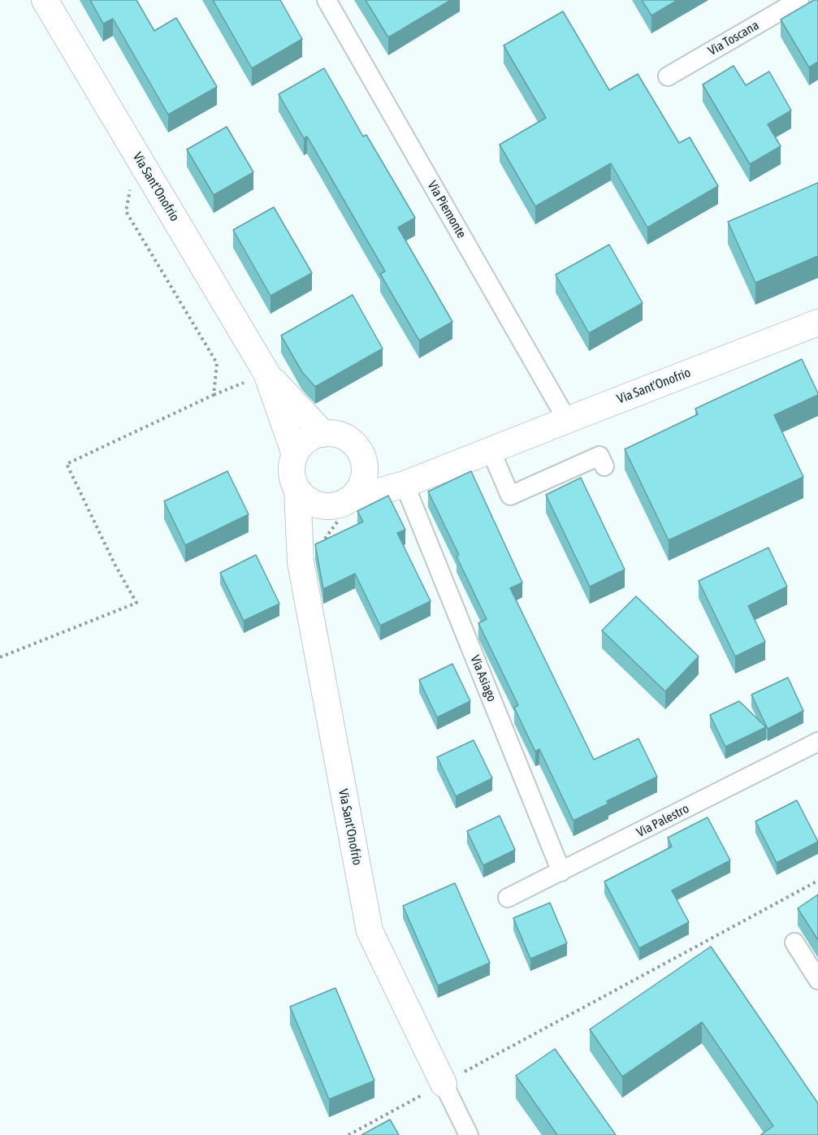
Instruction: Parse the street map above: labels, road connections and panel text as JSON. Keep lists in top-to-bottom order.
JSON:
{
  "streets": {
    "street": [
      "Via Toscana",
      "Via Sant'Onofrio",
      "Via Piemonte",
      "Via Asiago",
      "Via Palestro"
    ]
  },
  "crossings": [
    ["Via Sant'Onofrio", "Via Piemonte"],
    ["Via Sant'Onofrio", "Via Asiago"],
    ["Via Asiago", "Via Palestro"]
  ]
}
